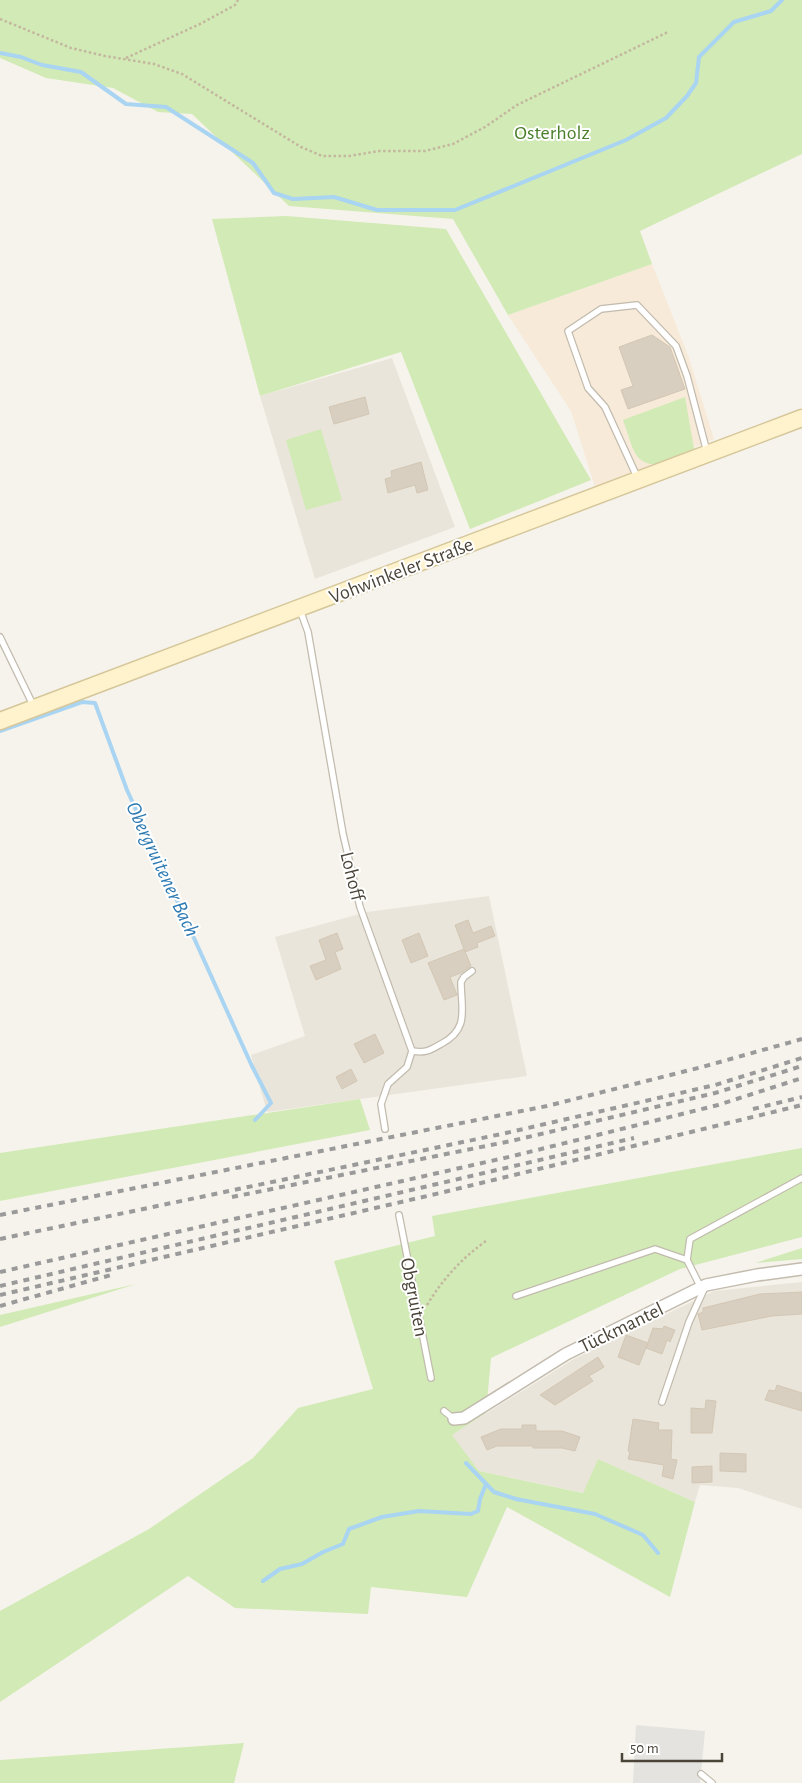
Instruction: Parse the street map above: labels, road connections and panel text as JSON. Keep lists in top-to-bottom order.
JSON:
{
  "streets": {
    "street": ["Vohwinkeler Straße", "Tückmantel"],
    "lane": ["Lohoff", "Obgruiten"]
  },
  "crossings": [
    ["Vohwinkeler Straße", "Lohoff"]
  ],
  "water": ["Obergruitener Bach"],
  "parks": ["Osterholz"],
  "scale_bar": "50 m"
}
